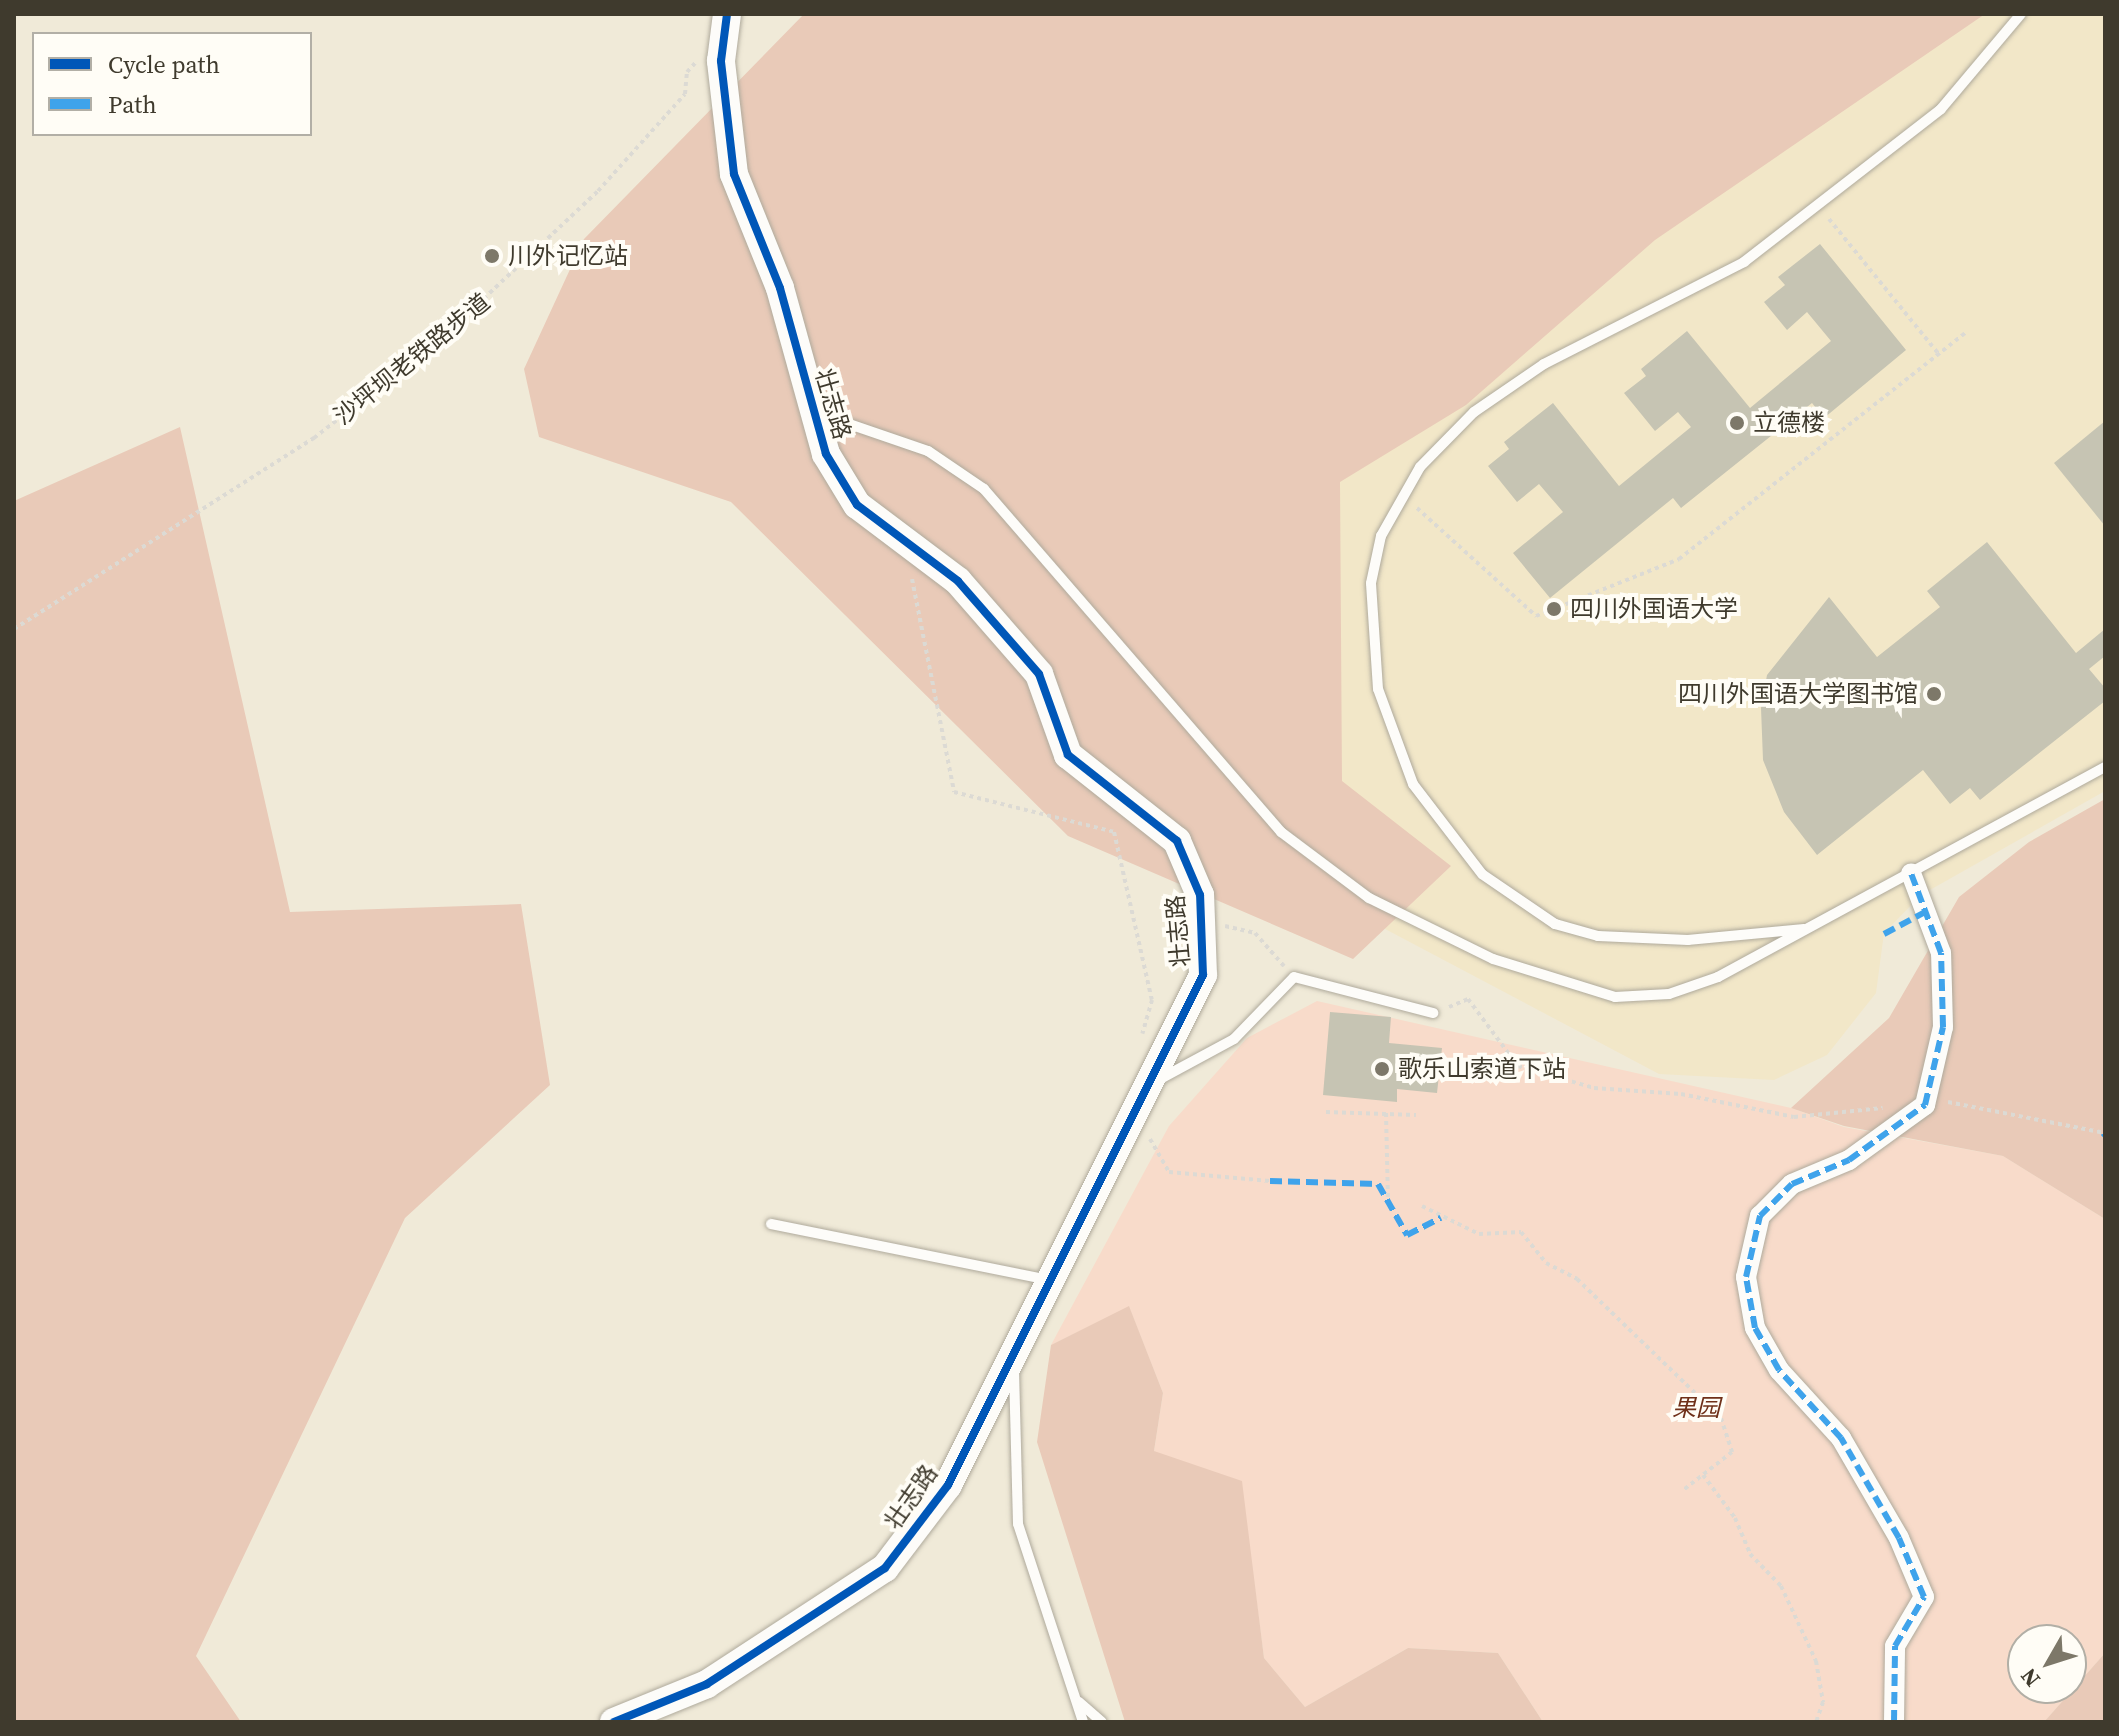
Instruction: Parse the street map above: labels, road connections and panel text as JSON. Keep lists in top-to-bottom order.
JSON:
{
  "streets": {
    "street": ["壮志路"],
    "path": ["沙坪坝老铁路步道"]
  },
  "crossings": [
    ["沙坪坝老铁路步道", "壮志路"]
  ],
  "parks": ["果园"],
  "places": [
    "川外记忆站",
    "立德楼",
    "四川外国语大学",
    "四川外国语大学图书馆",
    "歌乐山索道下站"
  ],
  "legend": ["Cycle path", "Path"],
  "north": "bottom left"
}
